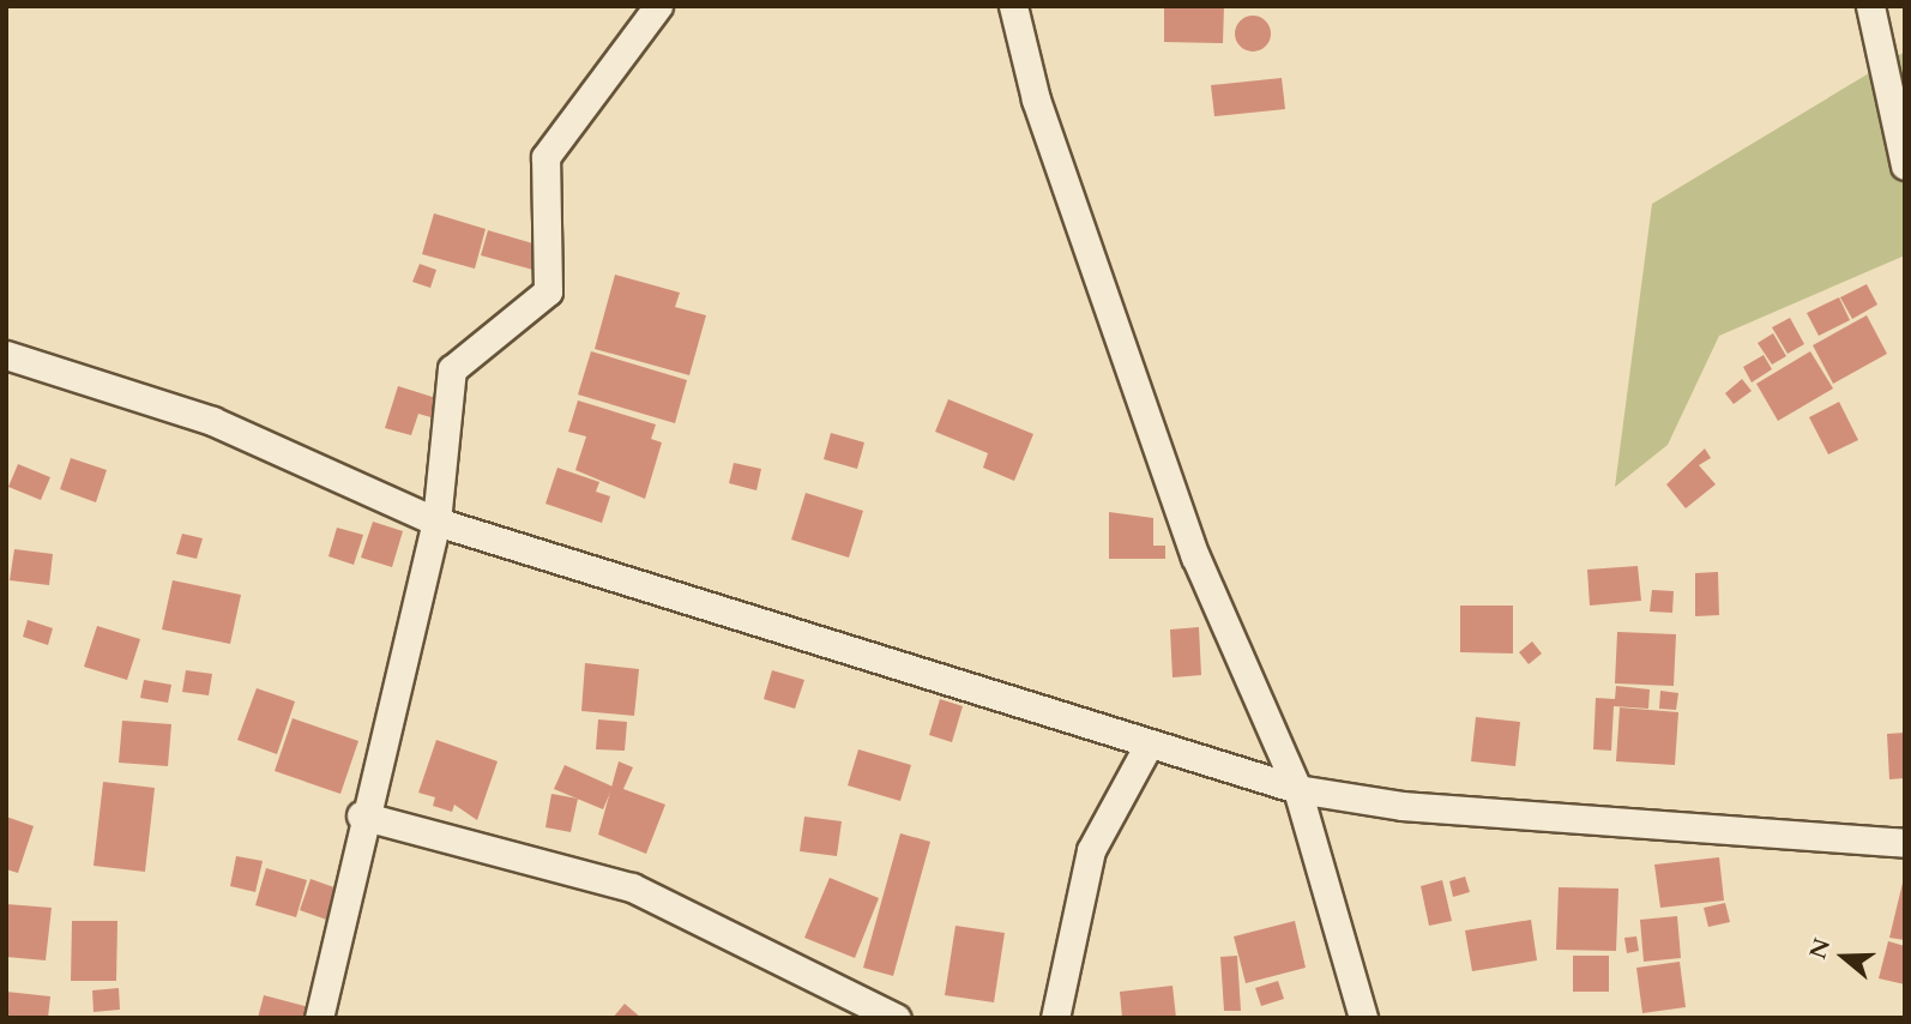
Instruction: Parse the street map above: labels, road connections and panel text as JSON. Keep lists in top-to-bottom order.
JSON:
{
  "north": "left"
}
